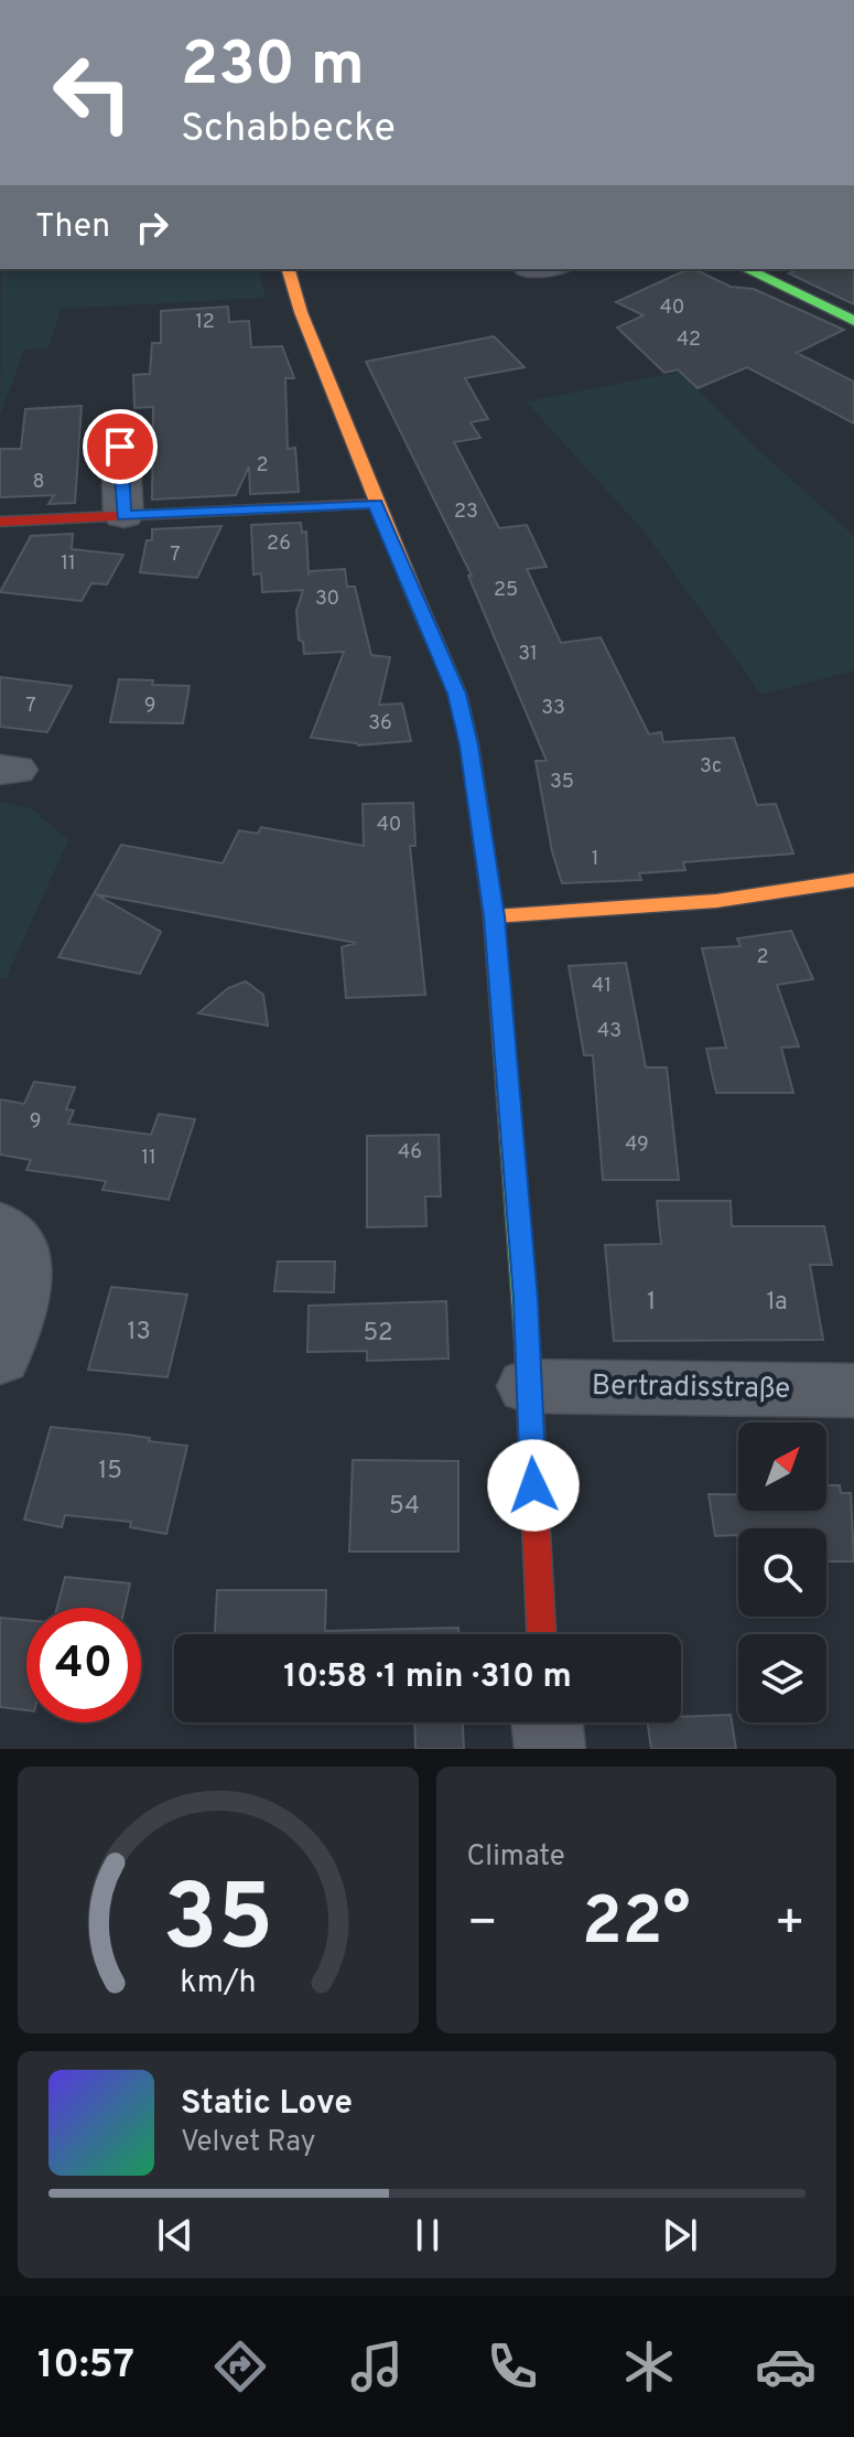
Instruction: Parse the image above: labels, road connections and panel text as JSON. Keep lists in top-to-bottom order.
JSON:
{
  "streets": {
    "street": ["Bertradisstraße"]
  },
  "house_numbers": [
    "40",
    "12",
    "42",
    "2",
    "8",
    "23",
    "26",
    "7",
    "11",
    "25",
    "30",
    "31",
    "7",
    "9",
    "33",
    "36",
    "3c",
    "35",
    "40",
    "1",
    "2",
    "41",
    "43",
    "9",
    "49",
    "46",
    "11",
    "1",
    "1a",
    "13",
    "52",
    "15",
    "54"
  ],
  "north": "top right",
  "page": {
    "turn": ["230 m", "Schabbecke"],
    "then": "Then",
    "limit": "40",
    "trip": "10:58 · 1 min · 310 m",
    "tile": "Climate",
    "heat": ["−", "22°", "+"],
    "song": ["Static Love", "Velvet Ray"],
    "tabs": "10:57",
    "gauge": ["35", "km/h"]
  }
}
